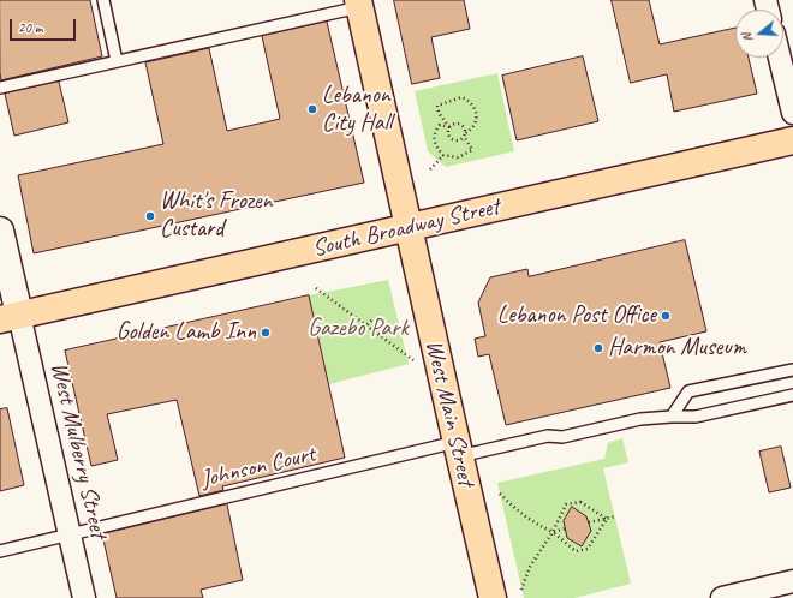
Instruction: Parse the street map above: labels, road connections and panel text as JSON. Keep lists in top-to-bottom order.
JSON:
{
  "streets": {
    "main road": ["South Broadway Street", "West Main Street"],
    "street": ["West Mulberry Street"],
    "lane": ["Johnson Court"]
  },
  "crossings": [
    ["South Broadway Street", "West Main Street"],
    ["South Broadway Street", "West Mulberry Street"],
    ["West Main Street", "Johnson Court"],
    ["West Mulberry Street", "Johnson Court"]
  ],
  "parks": ["Gazebo Park"],
  "places": [
    "Lebanon City Hall",
    "Whit's Frozen Custard",
    "Lebanon Post Office",
    "Golden Lamb Inn",
    "Harmon Museum"
  ],
  "scale_bar": "20 m",
  "north": "left"
}
